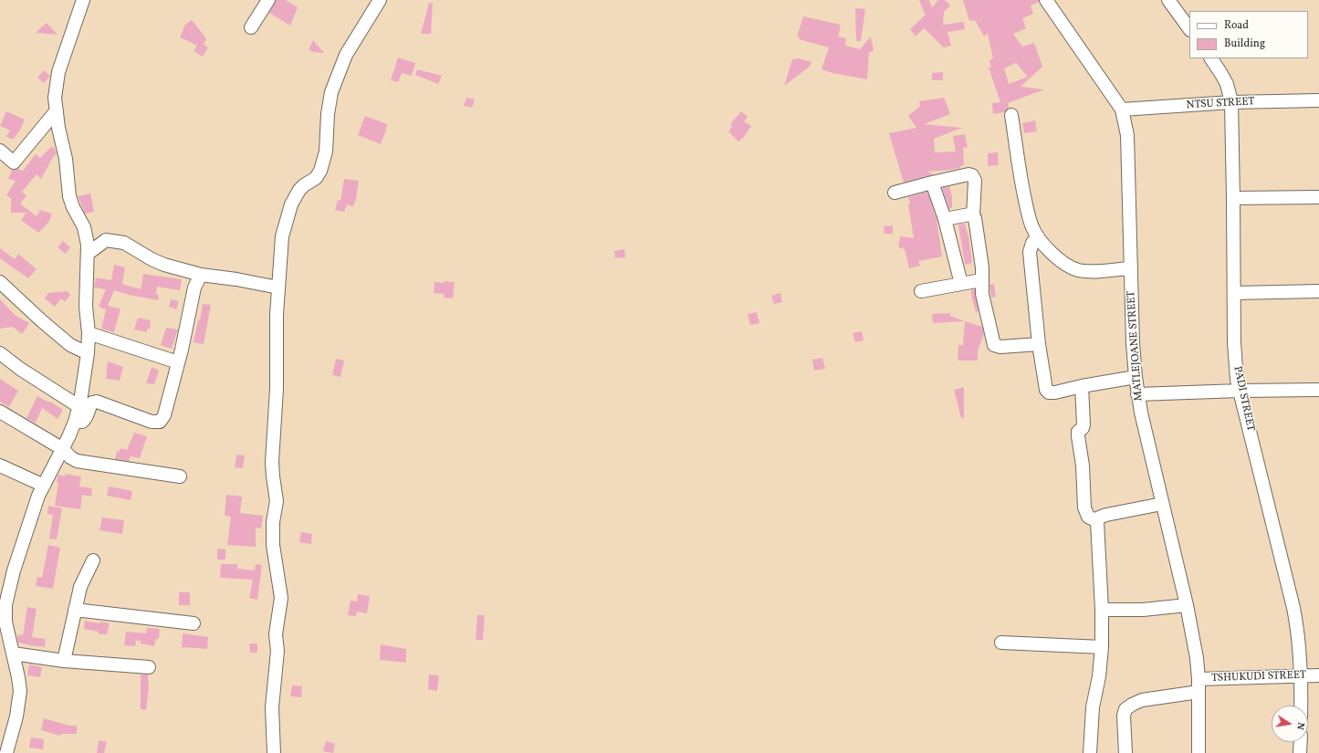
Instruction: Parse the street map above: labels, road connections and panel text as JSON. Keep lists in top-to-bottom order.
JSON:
{
  "streets": {
    "street": [
      "NTSU STREET",
      "MATLEJOANE STREET",
      "PADI STREET",
      "TSHUKUDI STREET"
    ]
  },
  "crossings": [
    ["NTSU STREET", "MATLEJOANE STREET"],
    ["NTSU STREET", "PADI STREET"],
    ["MATLEJOANE STREET", "TSHUKUDI STREET"],
    ["PADI STREET", "TSHUKUDI STREET"]
  ],
  "legend": ["Road", "Building"],
  "north": "right"
}
